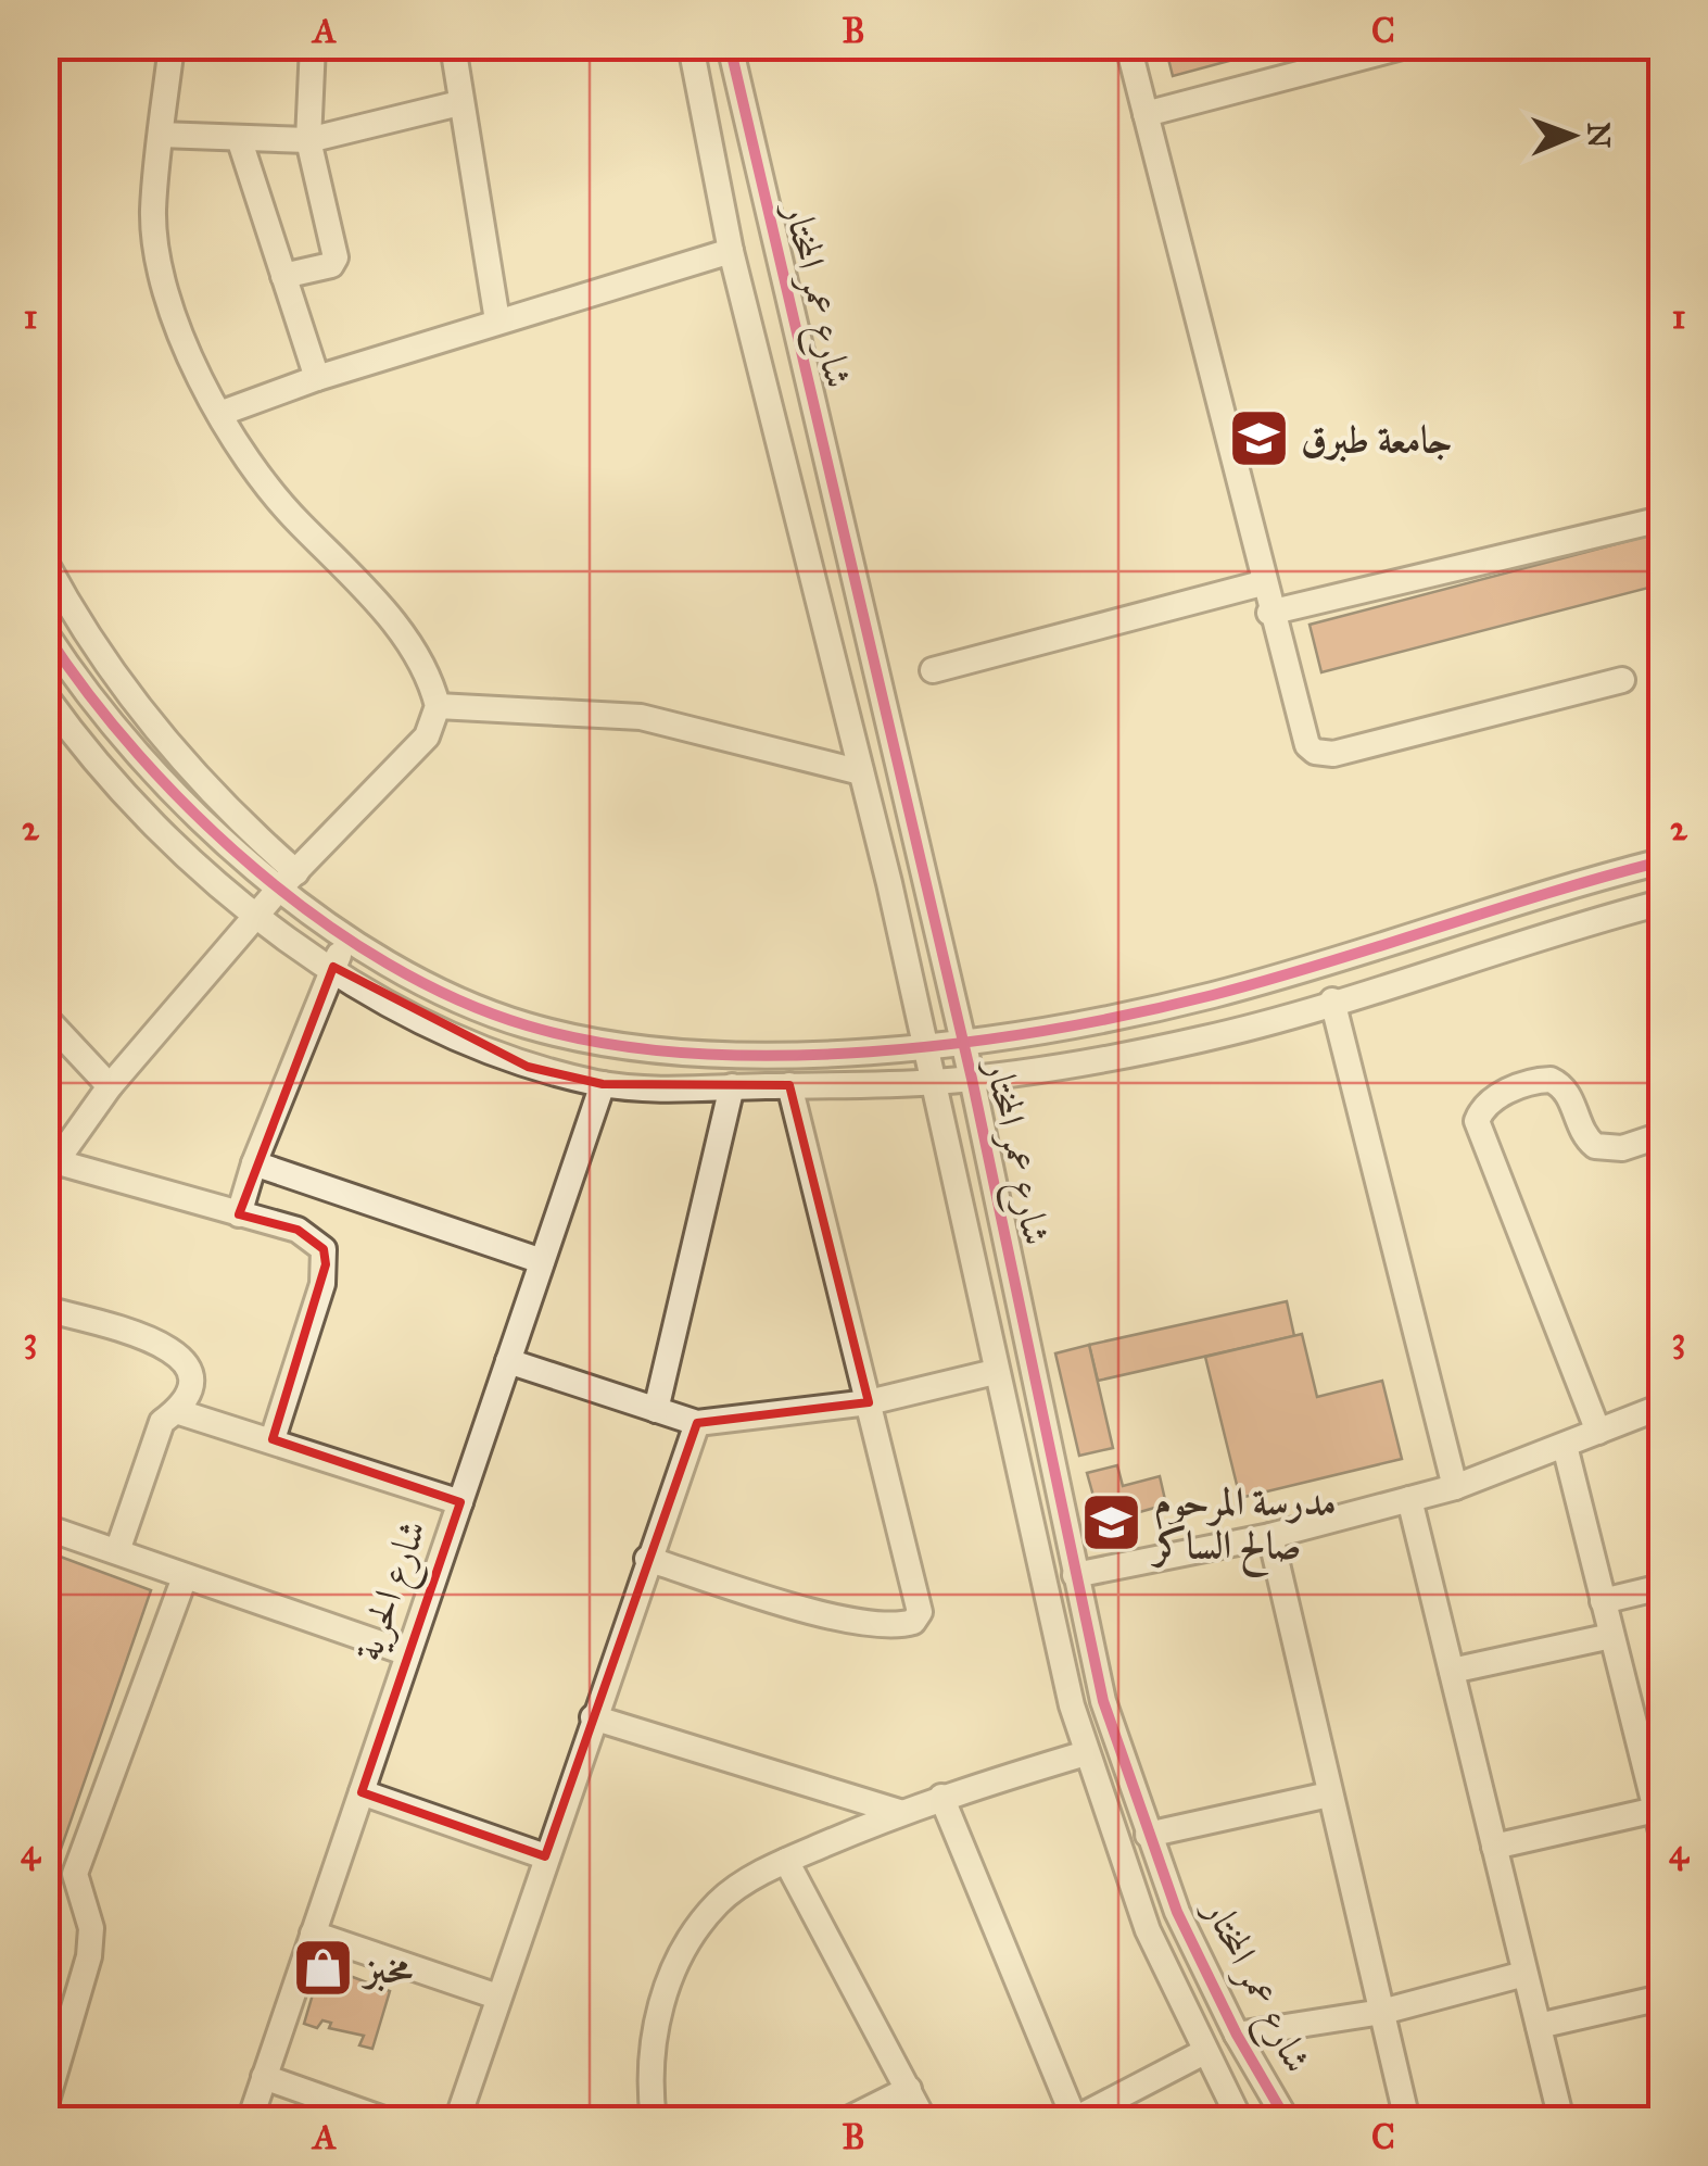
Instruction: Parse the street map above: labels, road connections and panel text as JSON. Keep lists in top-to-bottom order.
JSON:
{
  "streets": {
    "street": ["شارع عمر المختار", "شارع الحرية"]
  },
  "places": {
    "school or university": ["جامعة طبرق", "مدرسة المرحوم صالح الساكر"],
    "shop": ["مخبز"]
  },
  "north": "right",
  "grid": {
    "columns": ["A", "B", "C"],
    "rows": [
      "1",
      "2",
      "3",
      "4"
    ]
  }
}
